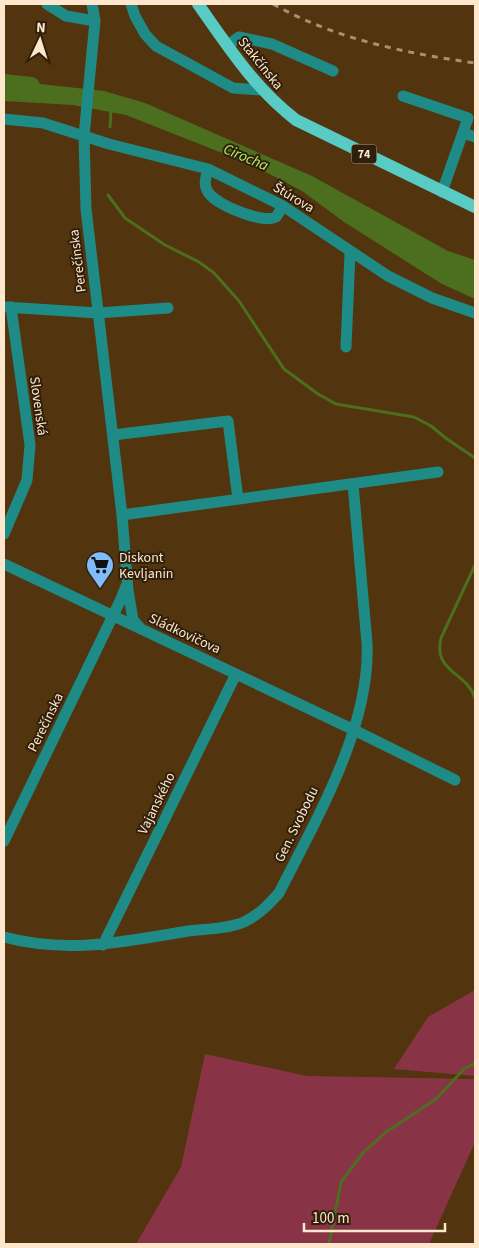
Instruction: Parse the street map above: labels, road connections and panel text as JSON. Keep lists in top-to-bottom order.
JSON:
{
  "streets": {
    "main road": ["Stakčínska", "74"],
    "street": [
      "Štúrova",
      "Perečínska",
      "Slovenská",
      "Sládkovičova",
      "Vajanského",
      "Gen. Svobodu"
    ]
  },
  "crossings": [
    ["Štúrova", "Perečínska"],
    ["Perečínska", "Sládkovičova"],
    ["Sládkovičova", "Vajanského"],
    ["Sládkovičova", "Gen. Svobodu"],
    ["Vajanského", "Gen. Svobodu"]
  ],
  "water": ["Cirocha"],
  "places": {
    "supermarket": ["Diskont Kevljanin"]
  },
  "scale_bar": "100 m",
  "north": "top"
}
